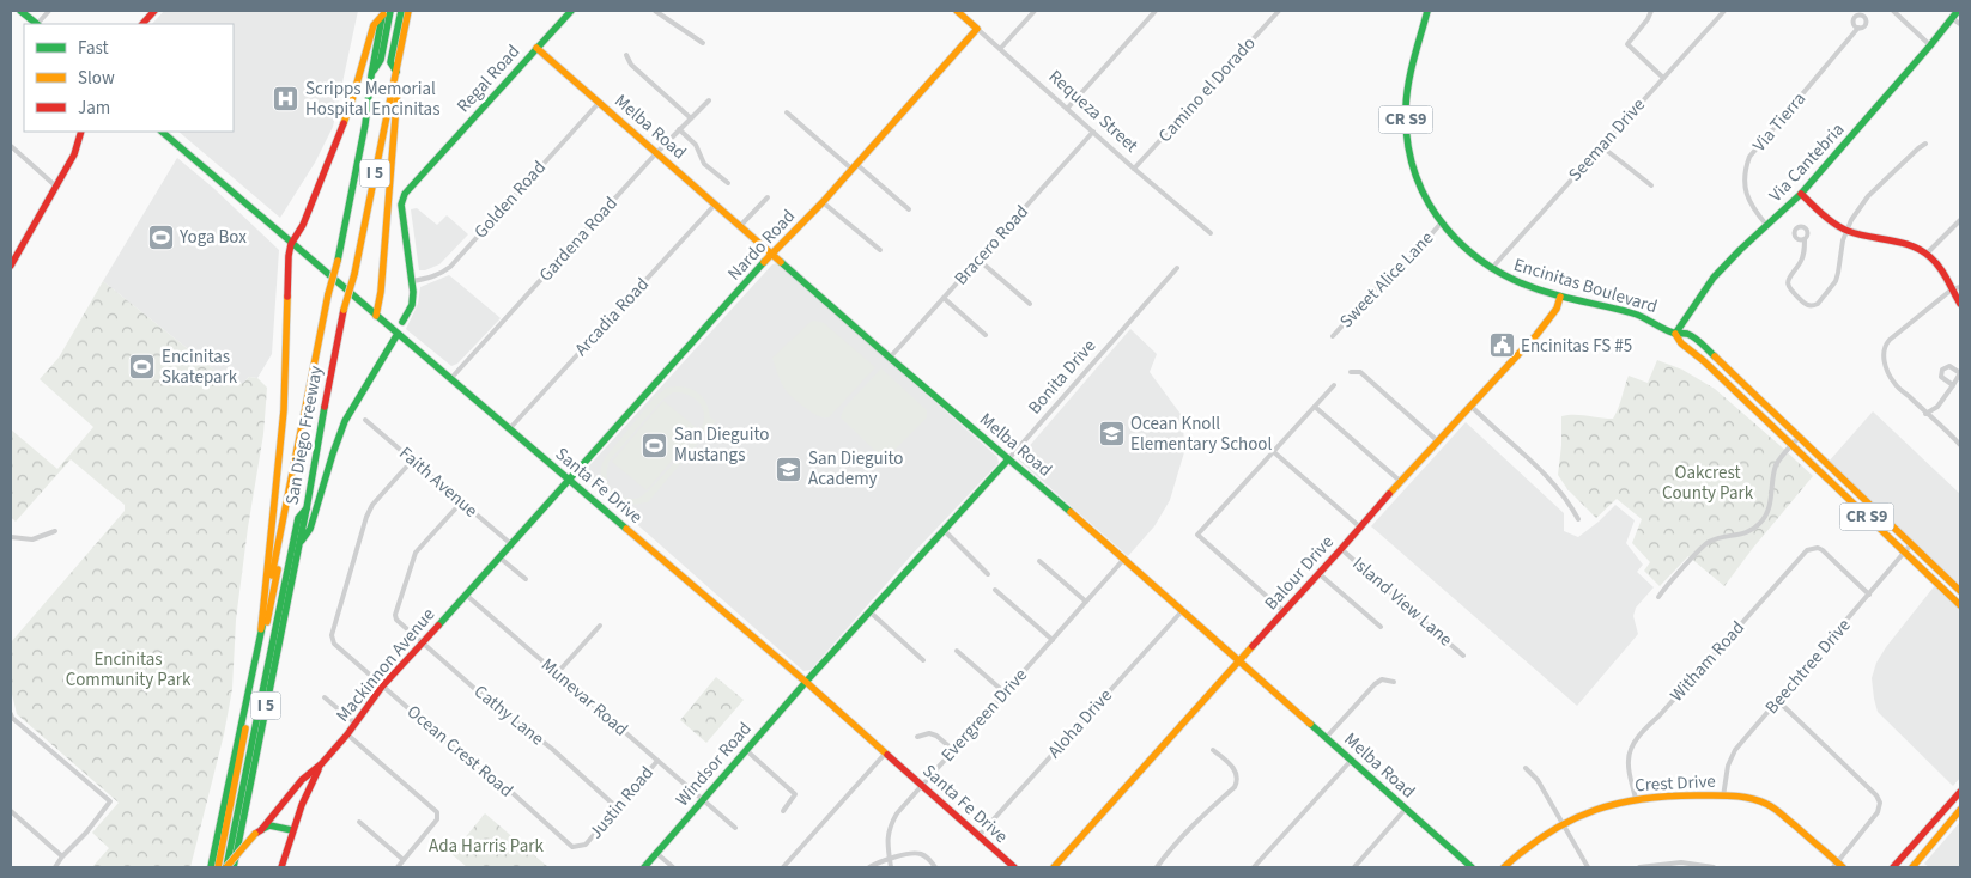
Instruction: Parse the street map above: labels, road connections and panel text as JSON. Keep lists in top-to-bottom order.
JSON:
{
  "streets": {
    "main road": [
      "Regal Road",
      "Requeza Street",
      "CR S9",
      "Melba Road",
      "Via Cantebria",
      "I 5",
      "Nardo Road",
      "Encinitas Boulevard",
      "Bonita Drive",
      "San Diego Freeway",
      "Santa Fe Drive",
      "Balour Drive",
      "Mackinnon Avenue",
      "Windsor Road",
      "Crest Drive"
    ],
    "street": [
      "Camino el Dorado",
      "Via Tierra",
      "Seeman Drive",
      "Golden Road",
      "Gardena Road",
      "Bracero Road",
      "Sweet Alice Lane",
      "Arcadia Road",
      "Faith Avenue",
      "Island View Lane",
      "Witham Road",
      "Beechtree Drive",
      "Munevar Road",
      "Cathy Lane",
      "Evergreen Drive",
      "Aloha Drive",
      "Ocean Crest Road",
      "Justin Road"
    ]
  },
  "crossings": [
    ["Regal Road", "Melba Road"],
    ["Regal Road", "Golden Road"],
    ["Regal Road", "Santa Fe Drive"],
    ["Camino el Dorado", "Requeza Street"],
    ["Requeza Street", "Nardo Road"],
    ["Requeza Street", "Bracero Road"],
    ["Via Tierra", "Via Cantebria"],
    ["Melba Road", "Golden Road"],
    ["Melba Road", "Gardena Road"],
    ["Melba Road", "Nardo Road"],
    ["Melba Road", "Bracero Road"],
    ["Melba Road", "Arcadia Road"],
    ["Melba Road", "Bonita Drive"],
    ["Melba Road", "Balour Drive"],
    ["Melba Road", "Evergreen Drive"],
    ["Melba Road", "Aloha Drive"],
    ["Seeman Drive", "Encinitas Boulevard"],
    ["Via Cantebria", "Encinitas Boulevard"],
    ["Gardena Road", "Santa Fe Drive"],
    ["Nardo Road", "Santa Fe Drive"],
    ["Nardo Road", "Mackinnon Avenue"],
    ["Sweet Alice Lane", "Encinitas Boulevard"],
    ["Encinitas Boulevard", "Balour Drive"],
    ["Encinitas Boulevard", "Beechtree Drive"],
    ["Arcadia Road", "Santa Fe Drive"],
    ["Bonita Drive", "Santa Fe Drive"],
    ["Bonita Drive", "Windsor Road"],
    ["Faith Avenue", "Mackinnon Avenue"],
    ["Faith Avenue", "Cathy Lane"],
    ["Faith Avenue", "Ocean Crest Road"],
    ["Santa Fe Drive", "Mackinnon Avenue"],
    ["Santa Fe Drive", "Evergreen Drive"],
    ["Santa Fe Drive", "Aloha Drive"],
    ["Santa Fe Drive", "Windsor Road"],
    ["Balour Drive", "Island View Lane"],
    ["Witham Road", "Beechtree Drive"],
    ["Witham Road", "Crest Drive"],
    ["Mackinnon Avenue", "Munevar Road"],
    ["Mackinnon Avenue", "Cathy Lane"],
    ["Mackinnon Avenue", "Ocean Crest Road"],
    ["Beechtree Drive", "Crest Drive"],
    ["Munevar Road", "Windsor Road"],
    ["Munevar Road", "Justin Road"],
    ["Cathy Lane", "Justin Road"],
    ["Ocean Crest Road", "Justin Road"]
  ],
  "parks": ["Oakcrest County Park", "Encinitas Community Park", "Ada Harris Park"],
  "places": {
    "hospital": ["Scripps Memorial Hospital Encinitas"],
    "sports": ["Yoga Box", "Encinitas Skatepark", "San Dieguito Mustangs"],
    "public building": ["Encinitas FS #5"],
    "school or university": ["Ocean Knoll Elementary School", "San Dieguito Academy"]
  },
  "legend": ["Fast", "Slow", "Jam"]
}
